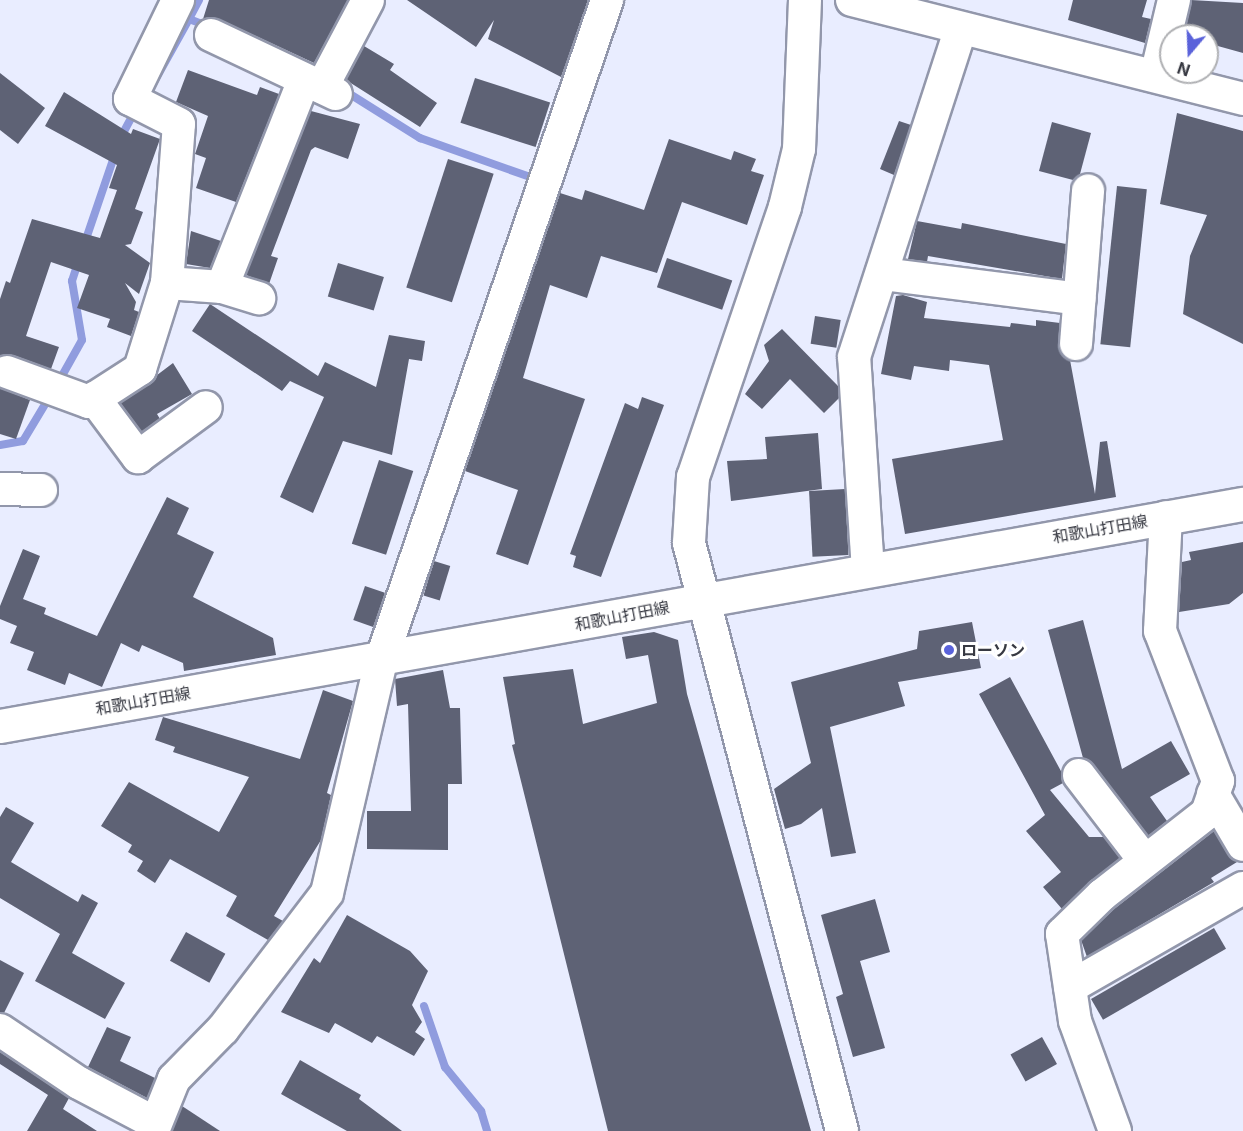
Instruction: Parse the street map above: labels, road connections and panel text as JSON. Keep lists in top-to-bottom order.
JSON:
{
  "streets": {
    "main road": ["和歌山打田線"]
  },
  "places": ["ローソン"],
  "north": "bottom"
}
